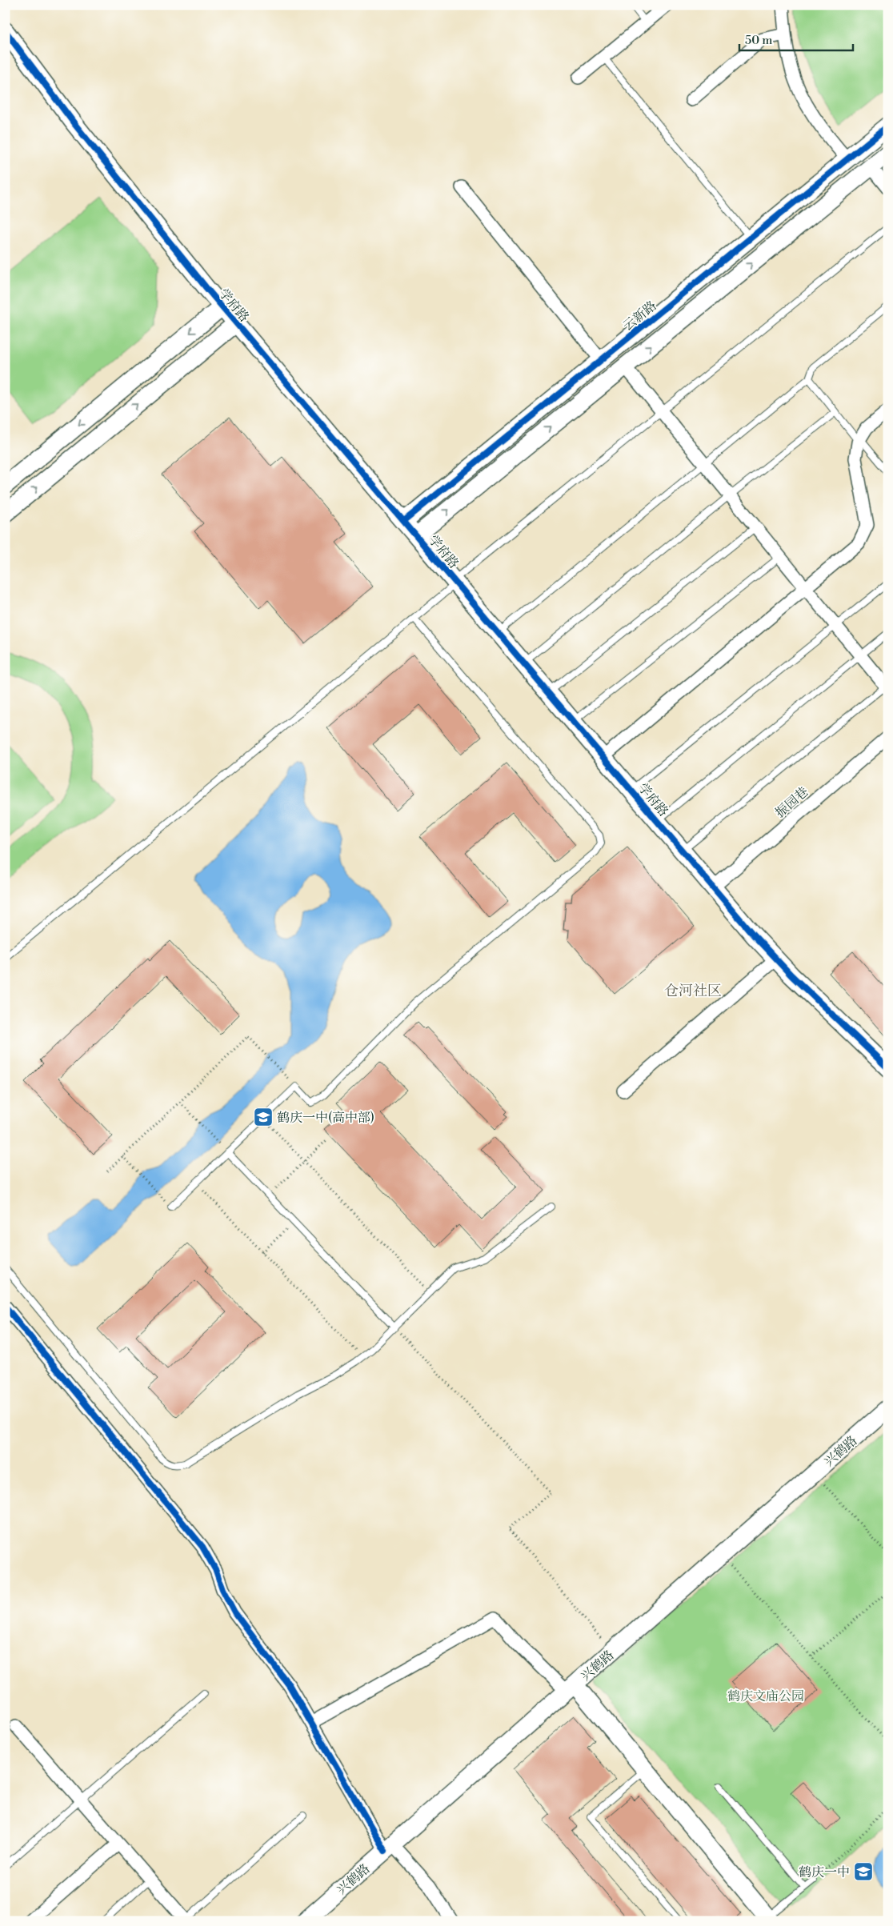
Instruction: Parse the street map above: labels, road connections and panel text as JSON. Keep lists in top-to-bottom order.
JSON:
{
  "streets": {
    "street": [
      "学府路",
      "云新路",
      "振园巷",
      "兴鹤路"
    ]
  },
  "crossings": [
    ["学府路", "云新路"],
    ["学府路", "振园巷"]
  ],
  "districts": ["仓河社区"],
  "parks": ["鹤庆文庙公园"],
  "places": {
    "school or university": ["鹤庆一中(高中部)", "鹤庆一中"]
  },
  "scale_bar": "50 m"
}
